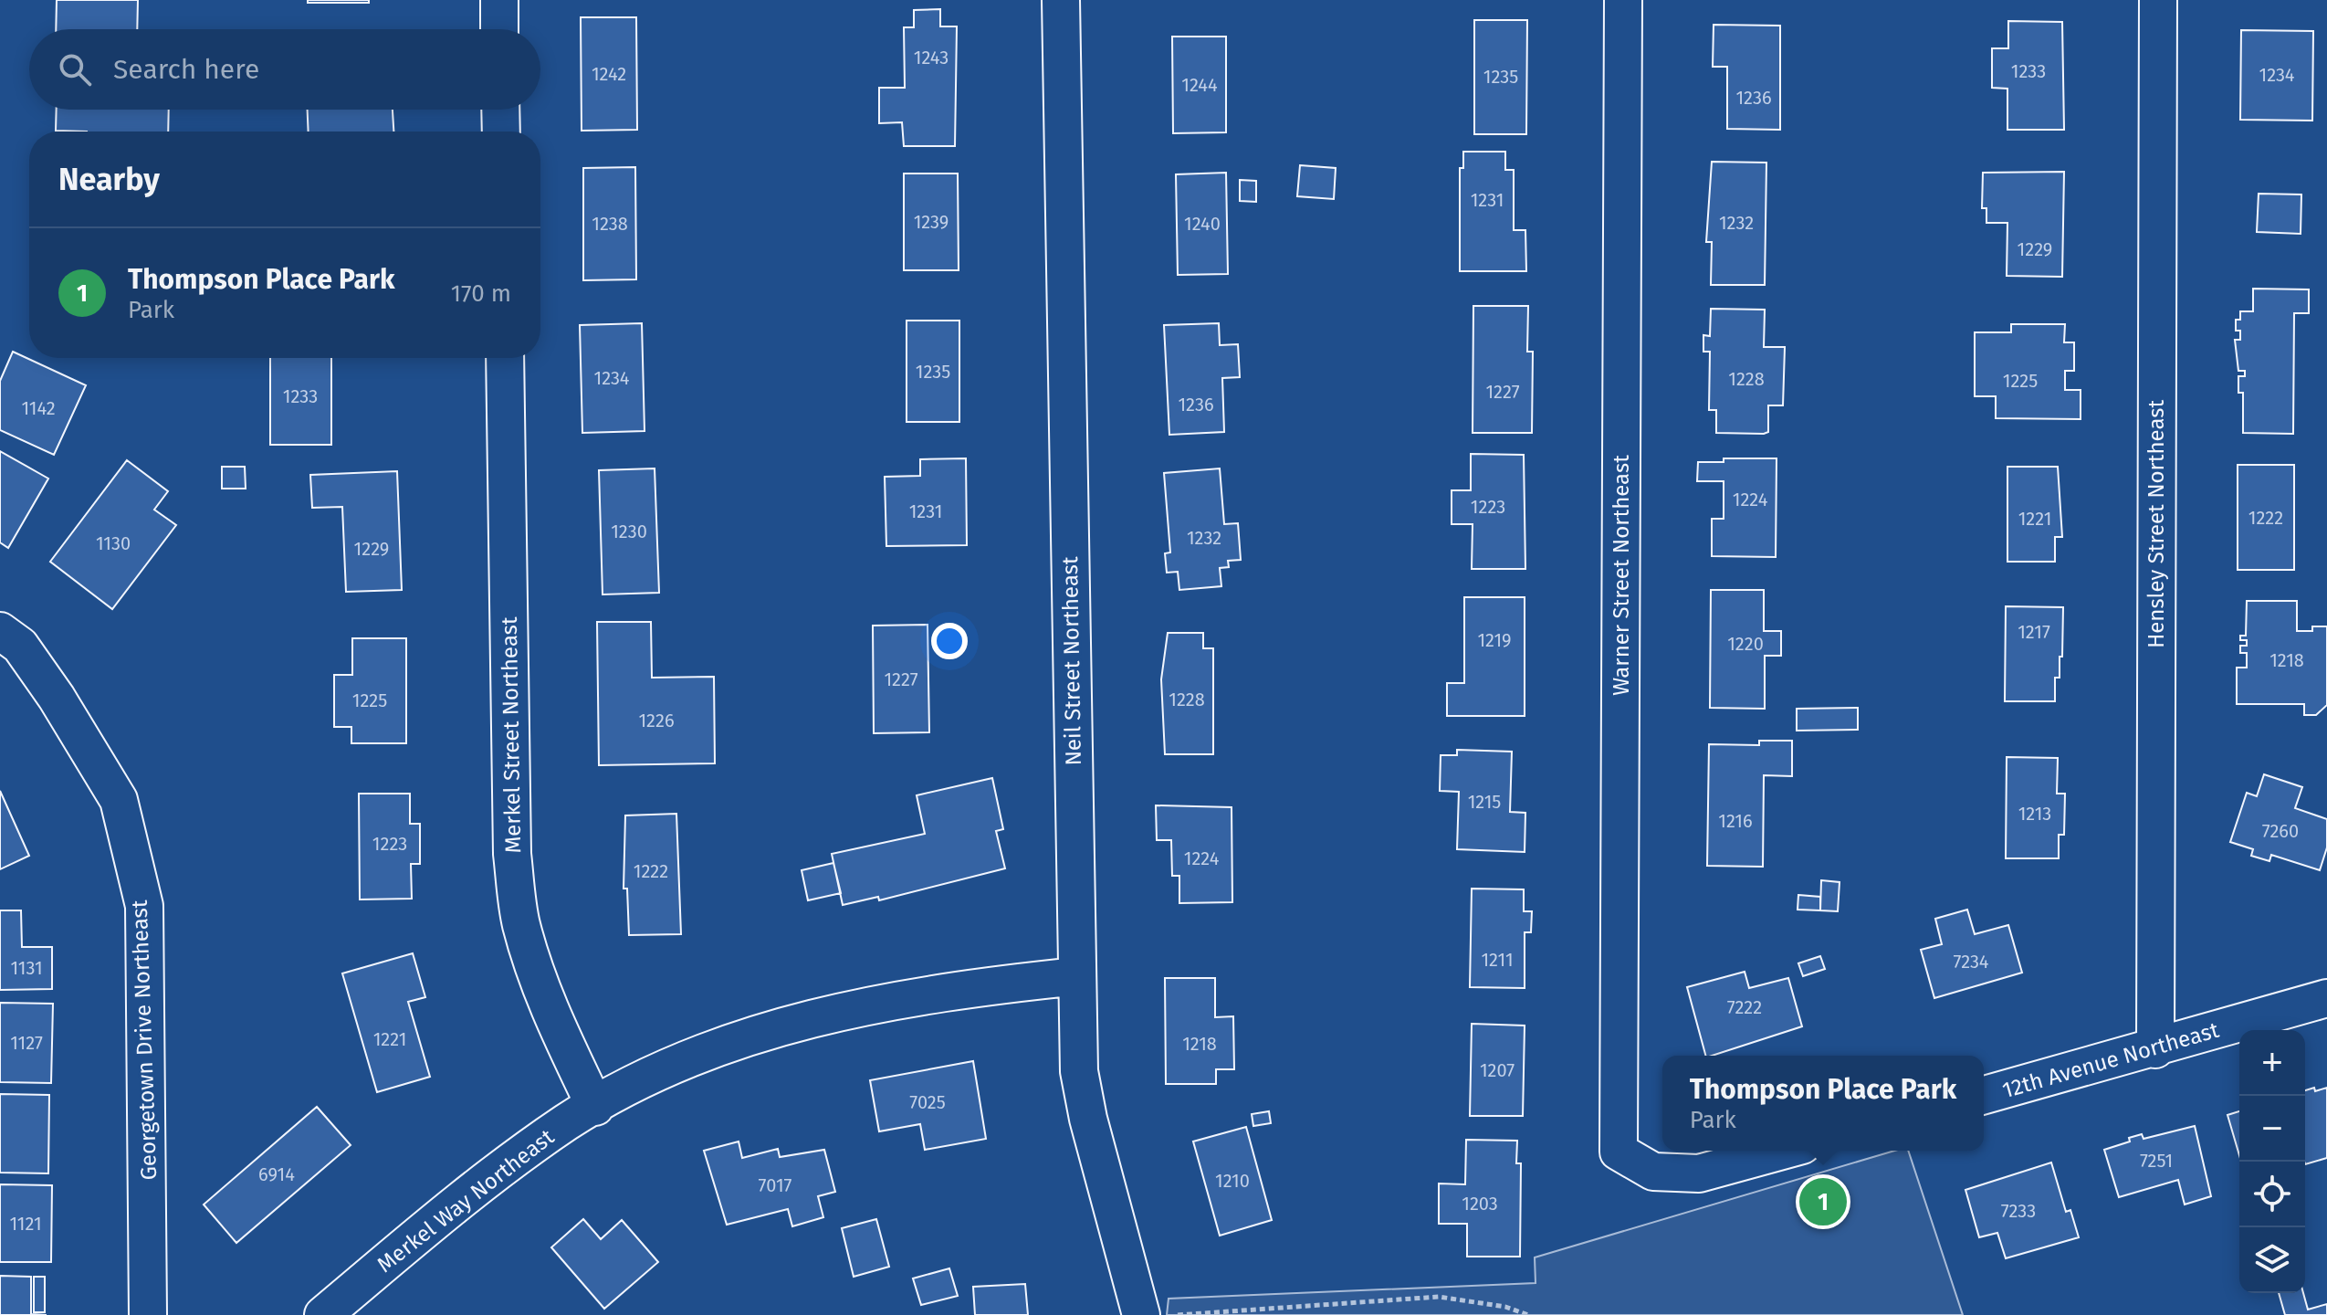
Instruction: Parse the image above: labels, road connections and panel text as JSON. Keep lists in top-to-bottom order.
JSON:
{
  "streets": {
    "street": [
      "Hensley Street Northeast",
      "Warner Street Northeast",
      "Neil Street Northeast",
      "Merkel Street Northeast",
      "Georgetown Drive Northeast",
      "12th Avenue Northeast",
      "Merkel Way Northeast"
    ]
  },
  "crossings": [
    ["Hensley Street Northeast", "12th Avenue Northeast"],
    ["Neil Street Northeast", "Merkel Way Northeast"],
    ["Merkel Street Northeast", "Merkel Way Northeast"]
  ],
  "house_numbers": [
    "1243",
    "1233",
    "1242",
    "1234",
    "1235",
    "1244",
    "1236",
    "1231",
    "1239",
    "1232",
    "1238",
    "1240",
    "1229",
    "1235",
    "1234",
    "1228",
    "1225",
    "1227",
    "1233",
    "1236",
    "1142",
    "1224",
    "1223",
    "1231",
    "1222",
    "1221",
    "1230",
    "1232",
    "1130",
    "1229",
    "1217",
    "1219",
    "1220",
    "1218",
    "1227",
    "1228",
    "1225",
    "1226",
    "1215",
    "1213",
    "1216",
    "7260",
    "1223",
    "1224",
    "1222",
    "1211",
    "7234",
    "1131",
    "7222",
    "1221",
    "1127",
    "1218",
    "1207",
    "7025",
    "7251",
    "6914",
    "1210",
    "7017",
    "1203",
    "7233",
    "1121"
  ],
  "page": {
    "search": "Search here",
    "heading": "Nearby",
    "list": [
      {
        "mark": "1",
        "name": "Thompson Place Park",
        "note": "Park",
        "value": "170 m"
      }
    ],
    "map_buttons": ["+", "−"],
    "popup": ["Thompson Place Park", "Park"],
    "pins": "1"
  }
}
